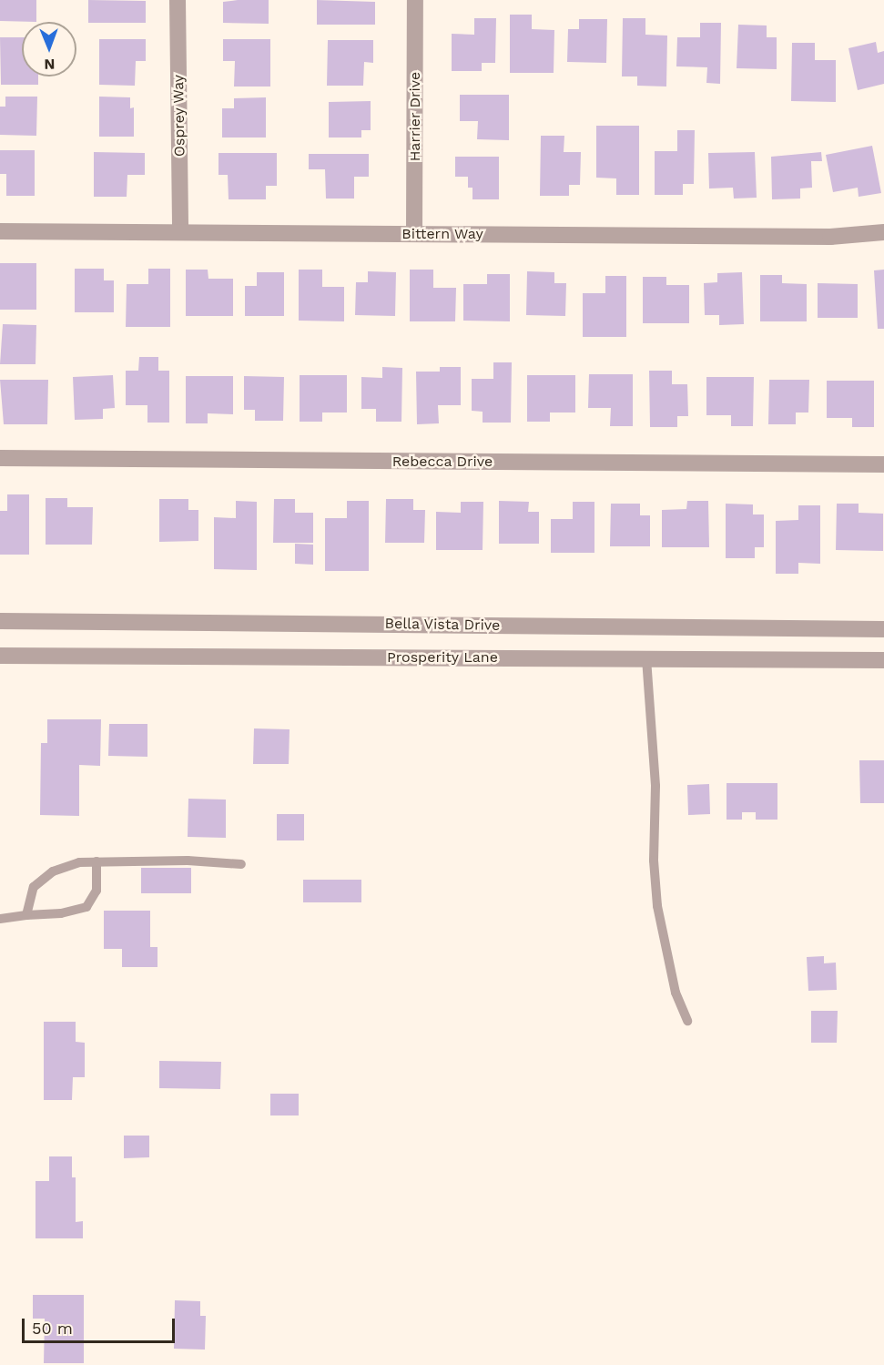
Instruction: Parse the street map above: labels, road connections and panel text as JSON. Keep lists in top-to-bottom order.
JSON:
{
  "streets": {
    "street": [
      "Osprey Way",
      "Harrier Drive",
      "Bittern Way",
      "Rebecca Drive",
      "Bella Vista Drive",
      "Prosperity Lane"
    ]
  },
  "crossings": [
    ["Osprey Way", "Bittern Way"],
    ["Harrier Drive", "Bittern Way"]
  ],
  "scale_bar": "50 m",
  "north": "bottom"
}
